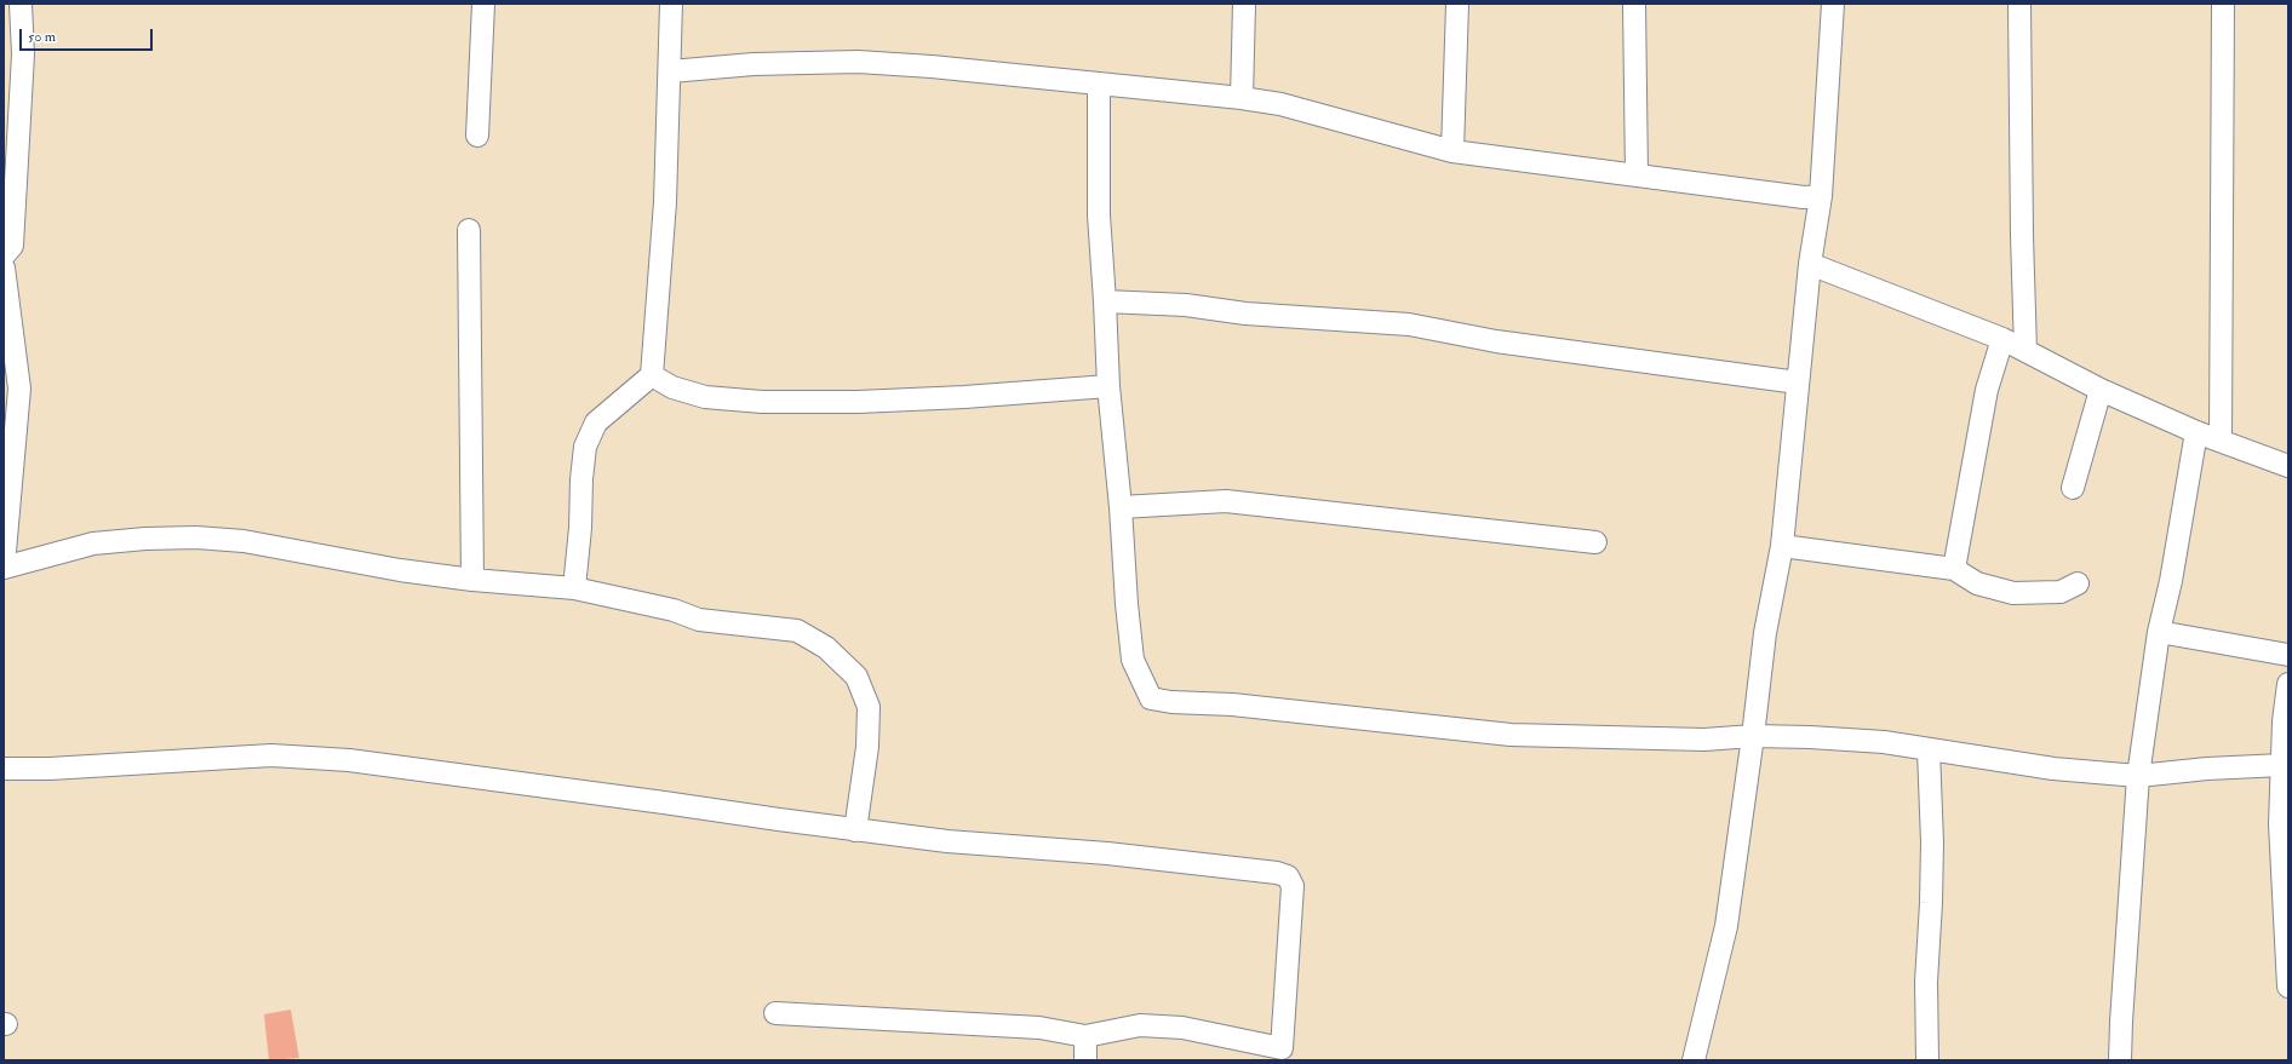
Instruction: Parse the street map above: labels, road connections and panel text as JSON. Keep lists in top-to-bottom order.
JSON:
{
  "scale_bar": "50 m"
}
